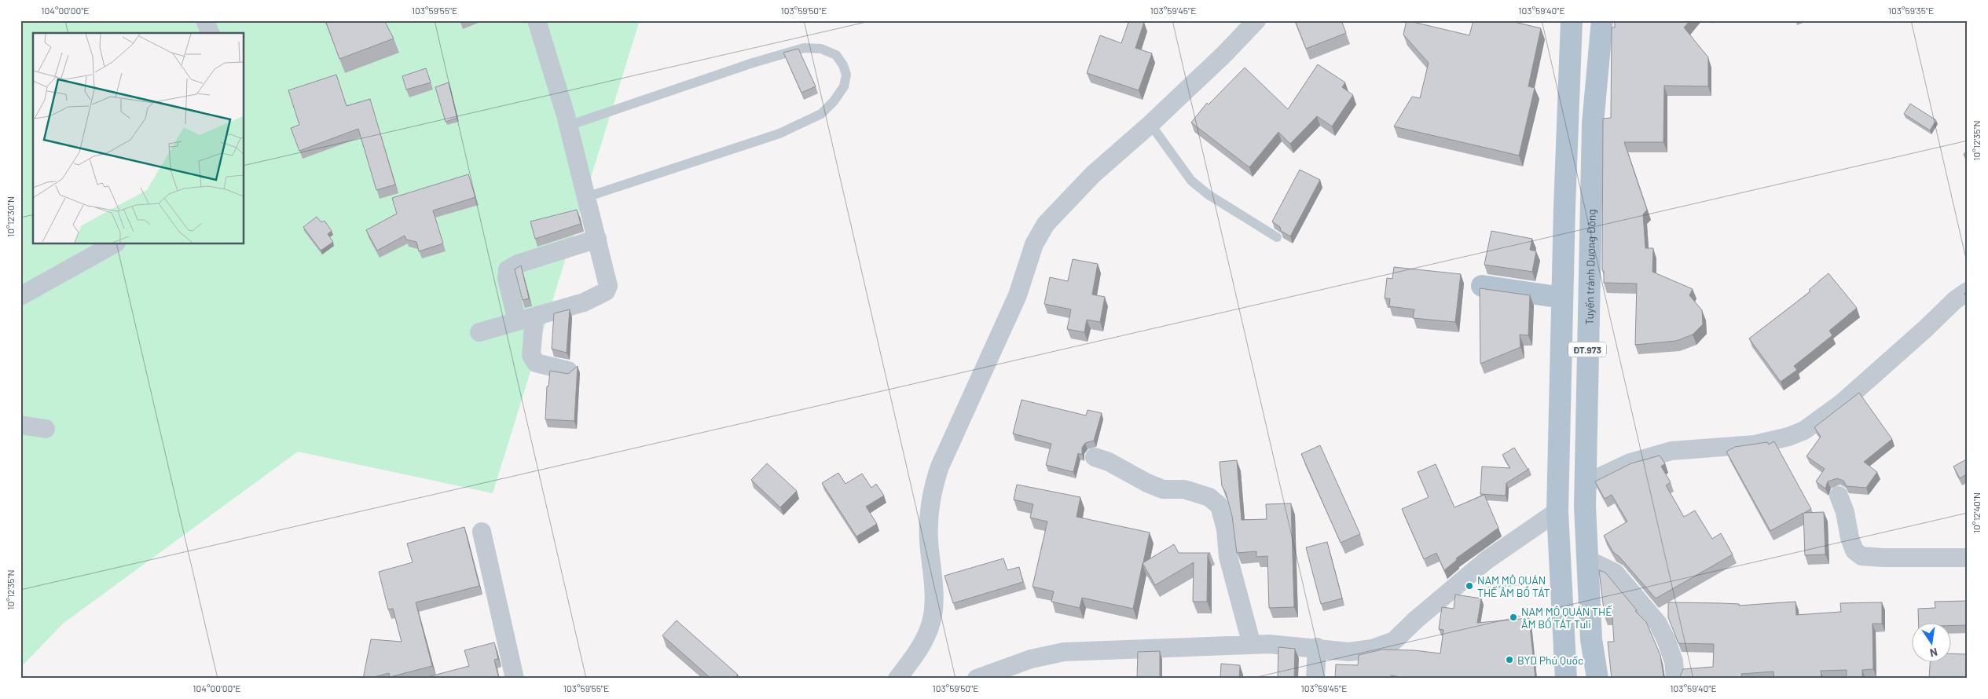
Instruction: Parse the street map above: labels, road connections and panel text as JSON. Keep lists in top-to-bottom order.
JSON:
{
  "streets": {
    "main road": ["Tuyến tránh Dương Đông", "ĐT.973"]
  },
  "places": ["NAM MÔ QUÁN THẾ ÂM BỒ TÁT", "NAM MÔ QUÁN THẾ ÂM BỒ TÁT Tuli", "BYD Phú Quốc"],
  "north": "bottom",
  "coordinates": [
    "104°00'00\"E",
    "103°59'55\"E",
    "103°59'50\"E",
    "103°59'45\"E",
    "103°59'40\"E",
    "103°59'35\"E",
    "10°12'35\"N",
    "10°12'30\"N",
    "10°12'40\"N"
  ]
}
